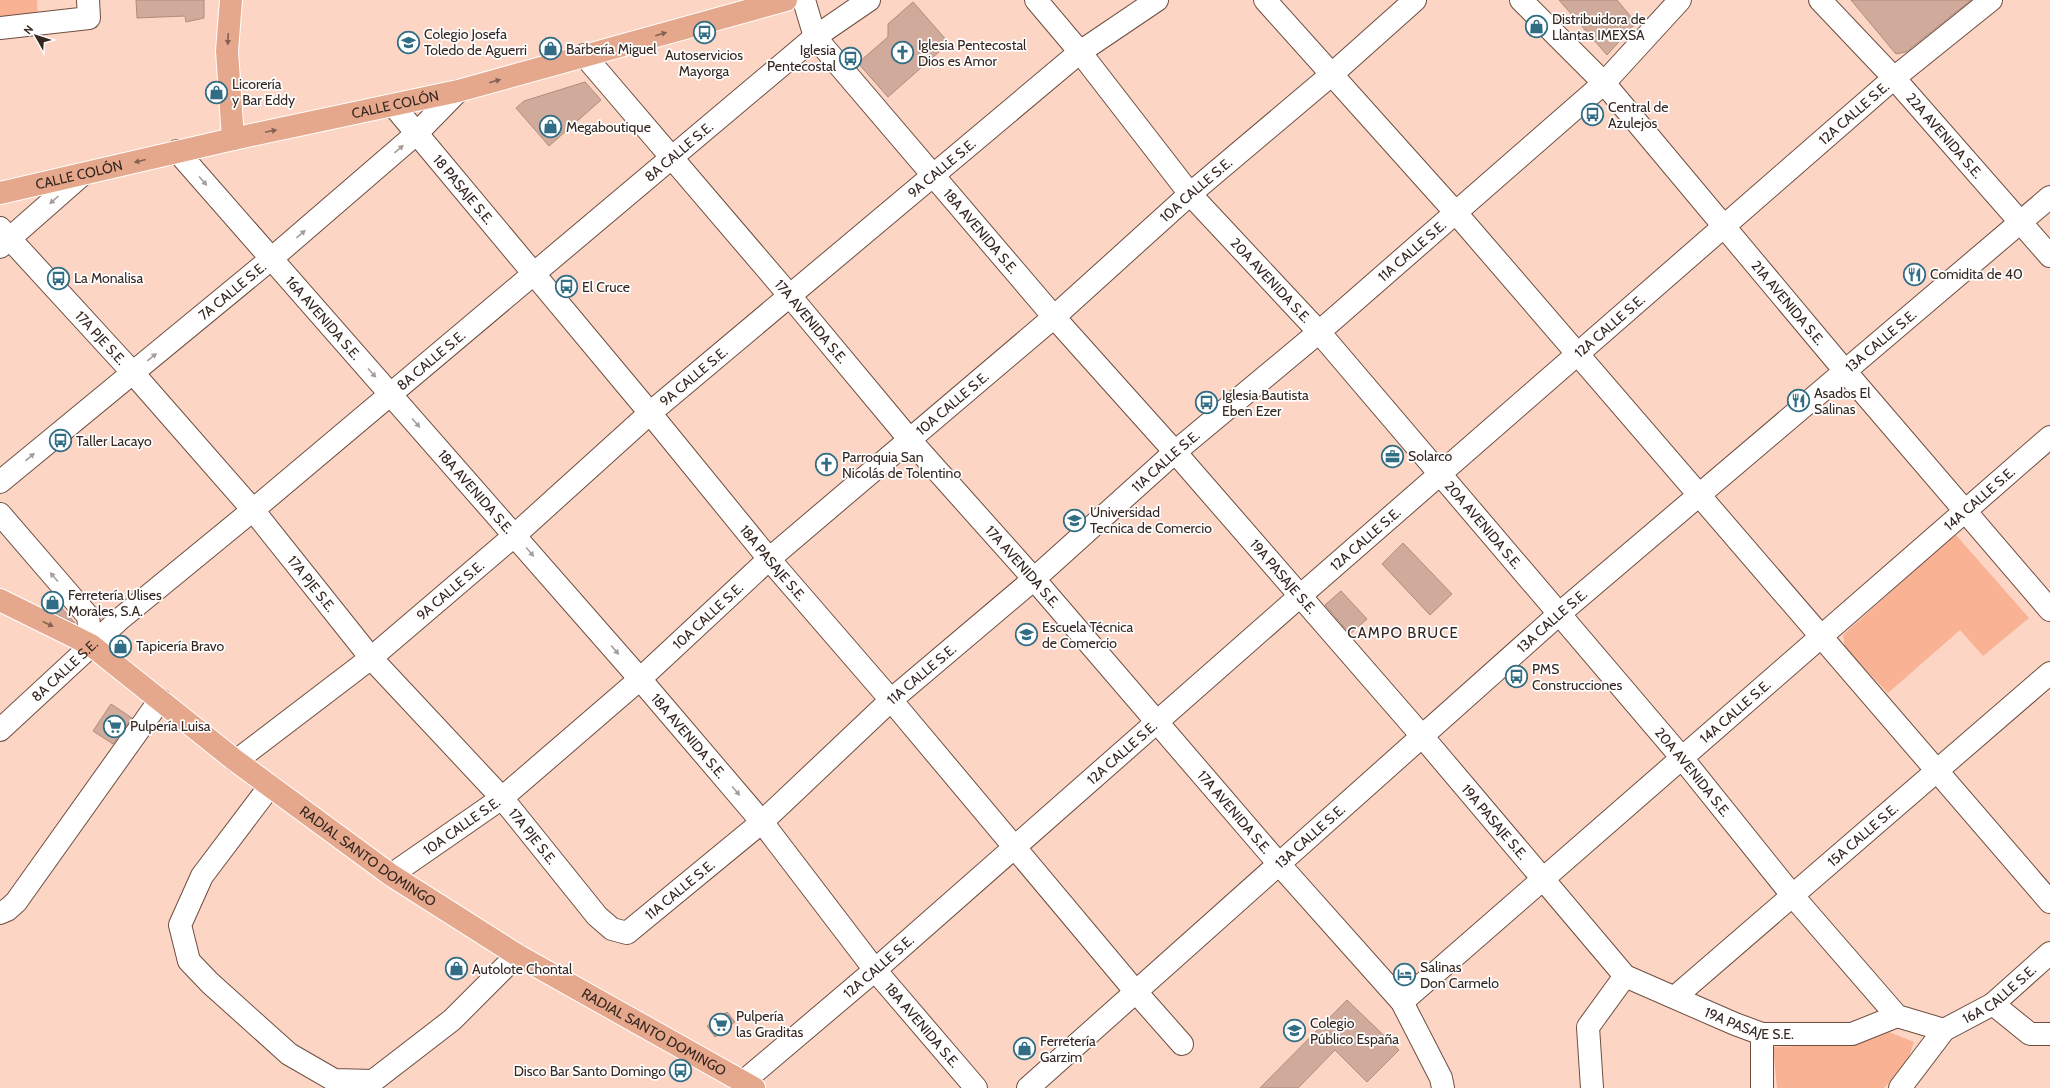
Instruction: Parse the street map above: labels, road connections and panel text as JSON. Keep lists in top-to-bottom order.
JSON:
{
  "streets": {
    "main road": ["CALLE COLÓN", "RADIAL SANTO DOMINGO"],
    "street": [
      "12A CALLE S.E.",
      "22A AVENIDA S.E.",
      "8A CALLE S.E.",
      "9A CALLE S.E.",
      "18 PASAJE S.E.",
      "10A CALLE S.E.",
      "18A AVENIDA S.E.",
      "11A CALLE S.E.",
      "20A AVENIDA S.E.",
      "7A CALLE S.E.",
      "21A AVENIDA S.E.",
      "16A AVENIDA S.E.",
      "17A AVENIDA S.E.",
      "17A PJE S.E.",
      "13A CALLE S.E.",
      "14A CALLE S.E.",
      "18A PASAJE S.E.",
      "19A PASAJE S.E.",
      "15A CALLE S.E.",
      "16A CALLE S.E."
    ]
  },
  "crossings": [
    ["CALLE COLÓN", "18 PASAJE S.E."],
    ["CALLE COLÓN", "7A CALLE S.E."],
    ["CALLE COLÓN", "16A AVENIDA S.E."],
    ["CALLE COLÓN", "17A AVENIDA S.E."],
    ["12A CALLE S.E.", "22A AVENIDA S.E."],
    ["12A CALLE S.E.", "18A AVENIDA S.E."],
    ["12A CALLE S.E.", "20A AVENIDA S.E."],
    ["12A CALLE S.E.", "21A AVENIDA S.E."],
    ["12A CALLE S.E.", "17A AVENIDA S.E."],
    ["12A CALLE S.E.", "18A PASAJE S.E."],
    ["12A CALLE S.E.", "19A PASAJE S.E."],
    ["12A CALLE S.E.", "RADIAL SANTO DOMINGO"],
    ["22A AVENIDA S.E.", "13A CALLE S.E."],
    ["8A CALLE S.E.", "18 PASAJE S.E."],
    ["8A CALLE S.E.", "18A AVENIDA S.E."],
    ["8A CALLE S.E.", "16A AVENIDA S.E."],
    ["8A CALLE S.E.", "17A AVENIDA S.E."],
    ["8A CALLE S.E.", "17A PJE S.E."],
    ["8A CALLE S.E.", "18A PASAJE S.E."],
    ["8A CALLE S.E.", "RADIAL SANTO DOMINGO"],
    ["9A CALLE S.E.", "18A AVENIDA S.E."],
    ["9A CALLE S.E.", "20A AVENIDA S.E."],
    ["9A CALLE S.E.", "17A AVENIDA S.E."],
    ["9A CALLE S.E.", "17A PJE S.E."],
    ["9A CALLE S.E.", "18A PASAJE S.E."],
    ["9A CALLE S.E.", "RADIAL SANTO DOMINGO"],
    ["18 PASAJE S.E.", "7A CALLE S.E."],
    ["18 PASAJE S.E.", "18A PASAJE S.E."],
    ["10A CALLE S.E.", "18A AVENIDA S.E."],
    ["10A CALLE S.E.", "20A AVENIDA S.E."],
    ["10A CALLE S.E.", "17A AVENIDA S.E."],
    ["10A CALLE S.E.", "17A PJE S.E."],
    ["10A CALLE S.E.", "18A PASAJE S.E."],
    ["10A CALLE S.E.", "RADIAL SANTO DOMINGO"],
    ["18A AVENIDA S.E.", "11A CALLE S.E."],
    ["18A AVENIDA S.E.", "16A AVENIDA S.E."],
    ["18A AVENIDA S.E.", "19A PASAJE S.E."],
    ["11A CALLE S.E.", "20A AVENIDA S.E."],
    ["11A CALLE S.E.", "21A AVENIDA S.E."],
    ["11A CALLE S.E.", "17A AVENIDA S.E."],
    ["11A CALLE S.E.", "17A PJE S.E."],
    ["11A CALLE S.E.", "18A PASAJE S.E."],
    ["11A CALLE S.E.", "19A PASAJE S.E."],
    ["20A AVENIDA S.E.", "13A CALLE S.E."],
    ["20A AVENIDA S.E.", "14A CALLE S.E."],
    ["20A AVENIDA S.E.", "19A PASAJE S.E."],
    ["20A AVENIDA S.E.", "15A CALLE S.E."],
    ["7A CALLE S.E.", "16A AVENIDA S.E."],
    ["7A CALLE S.E.", "17A PJE S.E."],
    ["21A AVENIDA S.E.", "13A CALLE S.E."],
    ["21A AVENIDA S.E.", "14A CALLE S.E."],
    ["17A AVENIDA S.E.", "13A CALLE S.E."],
    ["17A AVENIDA S.E.", "14A CALLE S.E."],
    ["13A CALLE S.E.", "19A PASAJE S.E."],
    ["14A CALLE S.E.", "19A PASAJE S.E."],
    ["19A PASAJE S.E.", "15A CALLE S.E."]
  ],
  "one_way": ["18A AVENIDA S.E.", "7A CALLE S.E.", "16A AVENIDA S.E."],
  "districts": ["CAMPO BRUCE"],
  "places": {
    "shop": [
      "Distribuidora de Llantas IMEXSA",
      "Barbería Miguel",
      "Licorería y Bar Eddy",
      "Megaboutique",
      "Ferretería Ulises Morales, S.A.",
      "Tapicería Bravo",
      "Autolote Chontal",
      "Ferretería Garzim"
    ],
    "bus stop": [
      "Autoservicios Mayorga",
      "Iglesia Pentecostal",
      "Central de Azulejos",
      "La Monalisa",
      "El Cruce",
      "Iglesia Bautista Eben Ezer",
      "Taller Lacayo",
      "PMS Construcciones",
      "Disco Bar Santo Domingo"
    ],
    "school or university": [
      "Colegio Josefa Toledo de Aguerri",
      "Universidad Tecnica de Comercio",
      "Escuela Técnica de Comercio",
      "Colegio Público España"
    ],
    "church": ["Iglesia Pentecostal Dios es Amor", "Parroquia San Nicolás de Tolentino"],
    "restaurant": ["Comidita de 40", "Asados El Salinas"],
    "office": ["Solarco"],
    "supermarket": ["Pulpería Luisa", "Pulpería las Graditas"],
    "hotel": ["Salinas Don Carmelo"]
  },
  "north": "top left"
}
